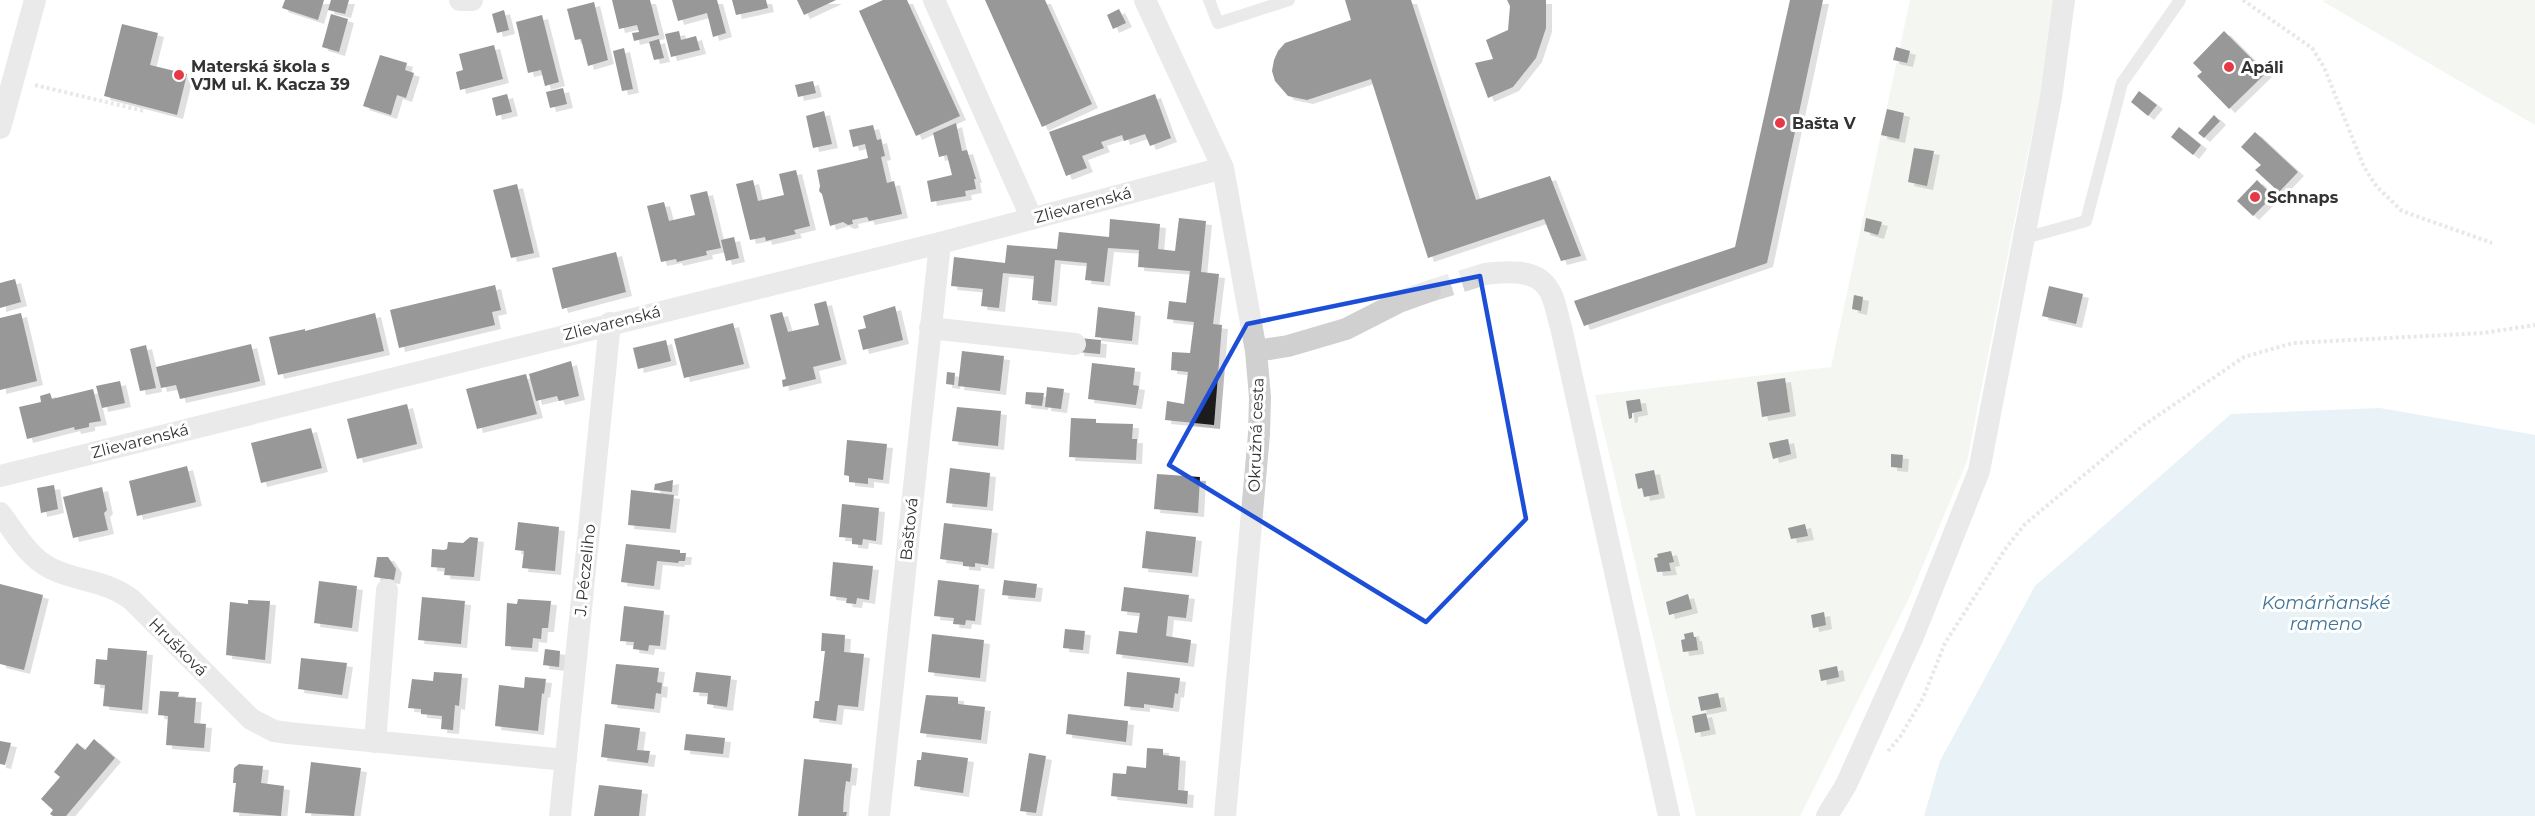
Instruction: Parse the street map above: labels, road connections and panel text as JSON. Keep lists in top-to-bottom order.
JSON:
{
  "streets": {
    "street": [
      "Zlievarenská",
      "Okružná cesta",
      "Baštová",
      "J. Péczeliho",
      "Hrušková"
    ]
  },
  "crossings": [
    ["Zlievarenská", "Okružná cesta"],
    ["Zlievarenská", "Baštová"],
    ["Zlievarenská", "J. Péczeliho"],
    ["J. Péczeliho", "Hrušková"]
  ],
  "water": ["Komárňanské rameno"],
  "places": [
    "Apáli",
    "Materská škola s VJM ul. K. Kacza 39",
    "Bašta V",
    "Schnaps"
  ]
}
